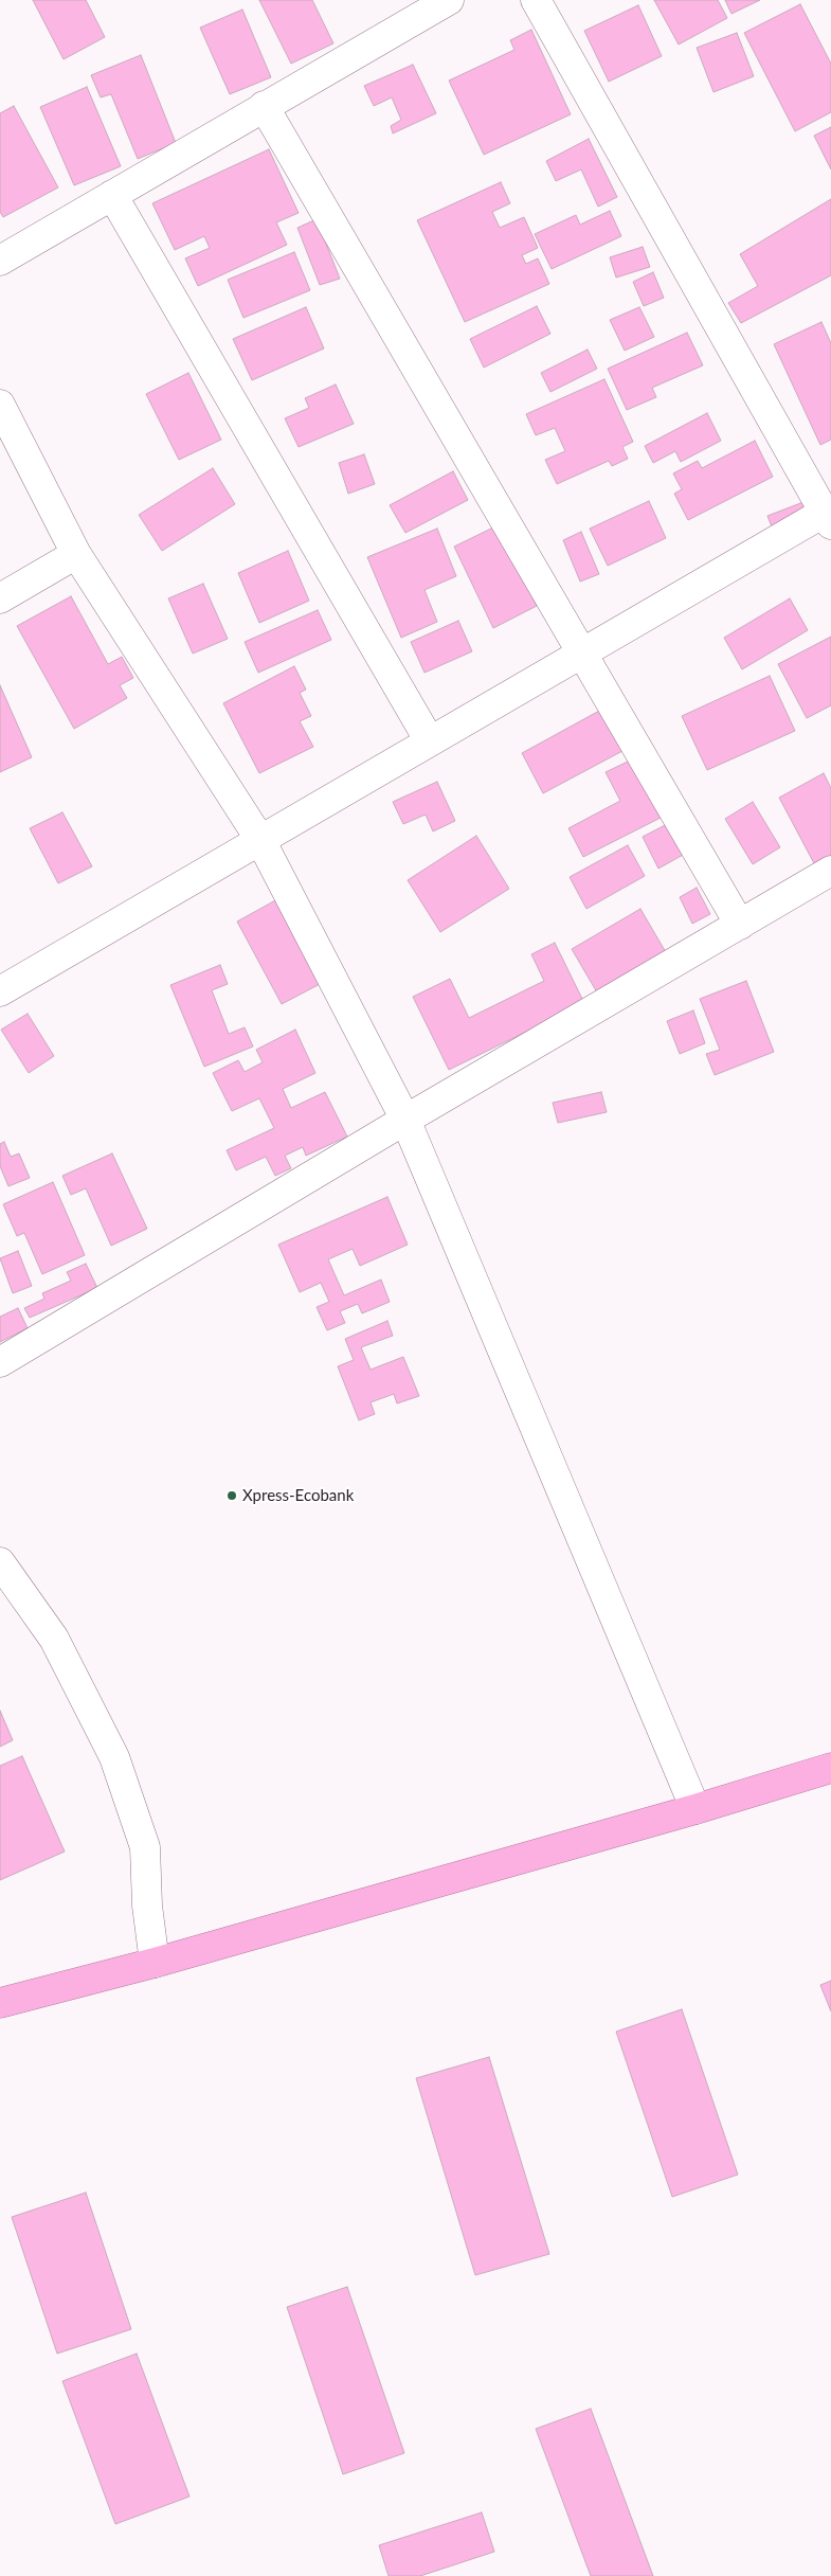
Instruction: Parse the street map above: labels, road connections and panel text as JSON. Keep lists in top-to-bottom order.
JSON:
{
  "places": ["Xpress-Ecobank"]
}
